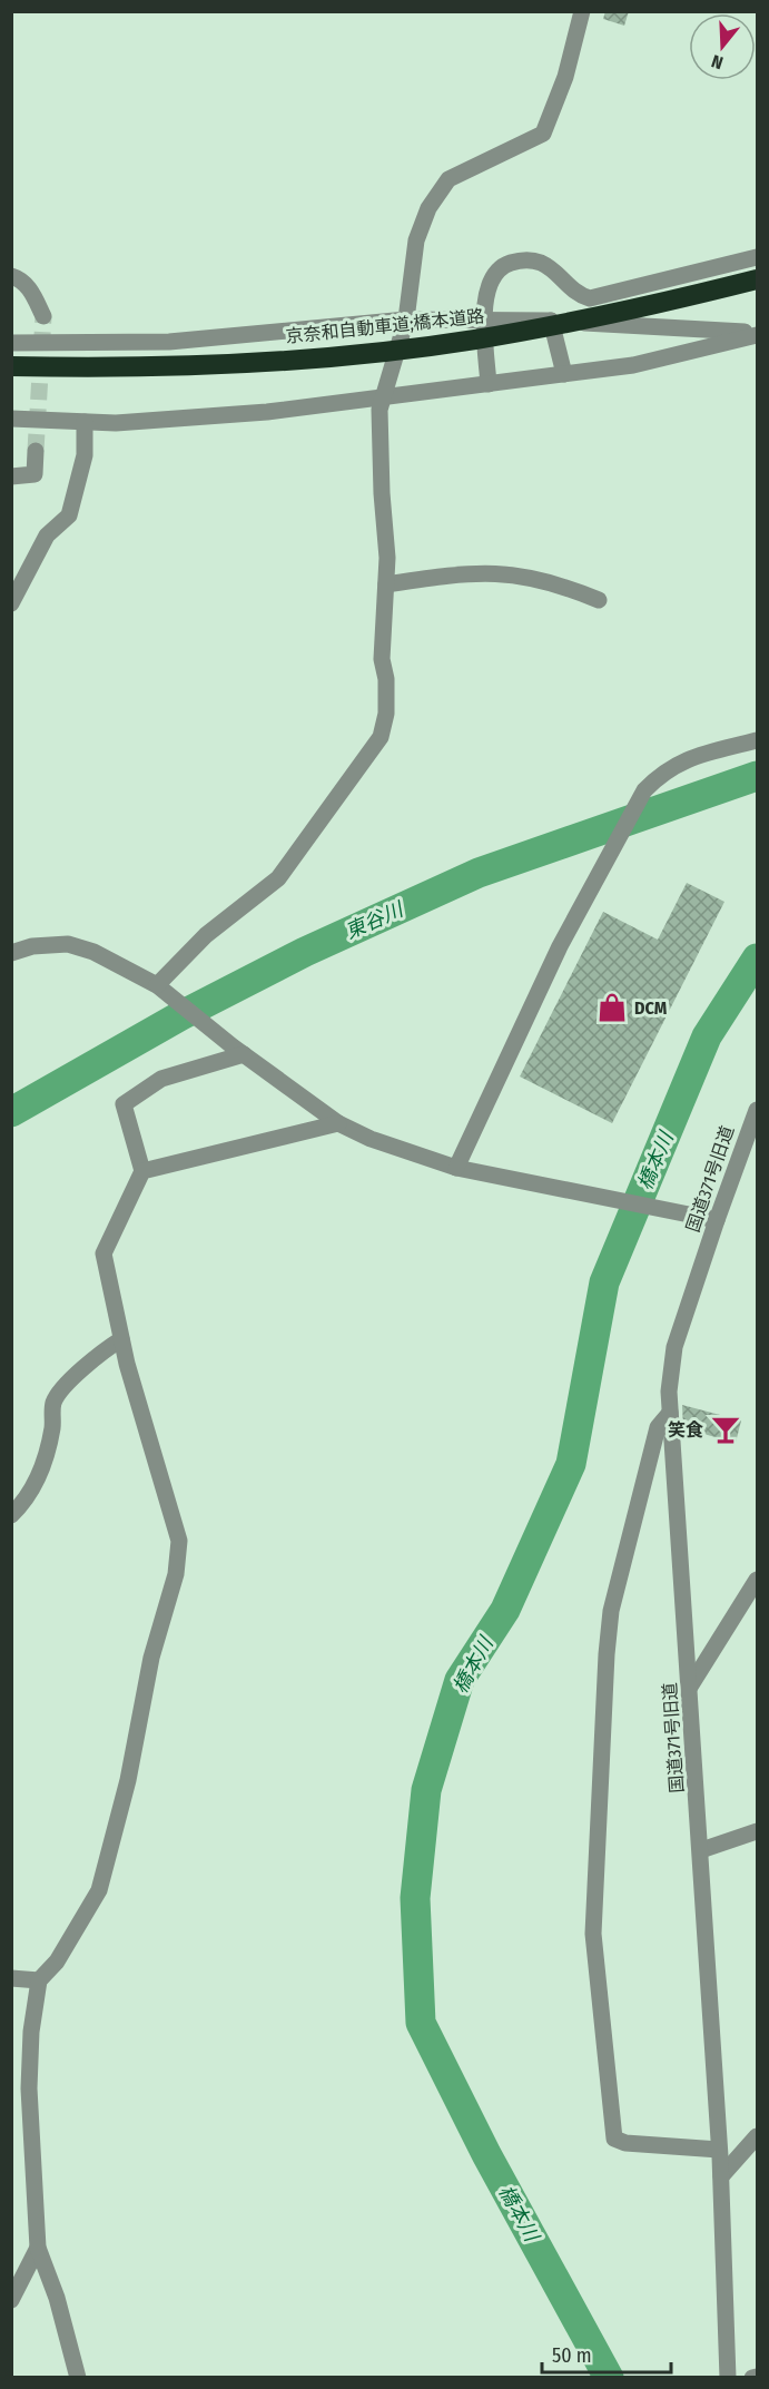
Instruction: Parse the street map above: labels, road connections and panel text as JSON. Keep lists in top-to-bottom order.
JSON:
{
  "streets": {
    "highway": ["京奈和自動車道;橋本道路"],
    "street": ["国道371号旧道"]
  },
  "water": ["東谷川", "橋本川"],
  "places": {
    "shop": ["DCM"],
    "bar": ["笑食"]
  },
  "scale_bar": "50 m",
  "north": "bottom"
}
